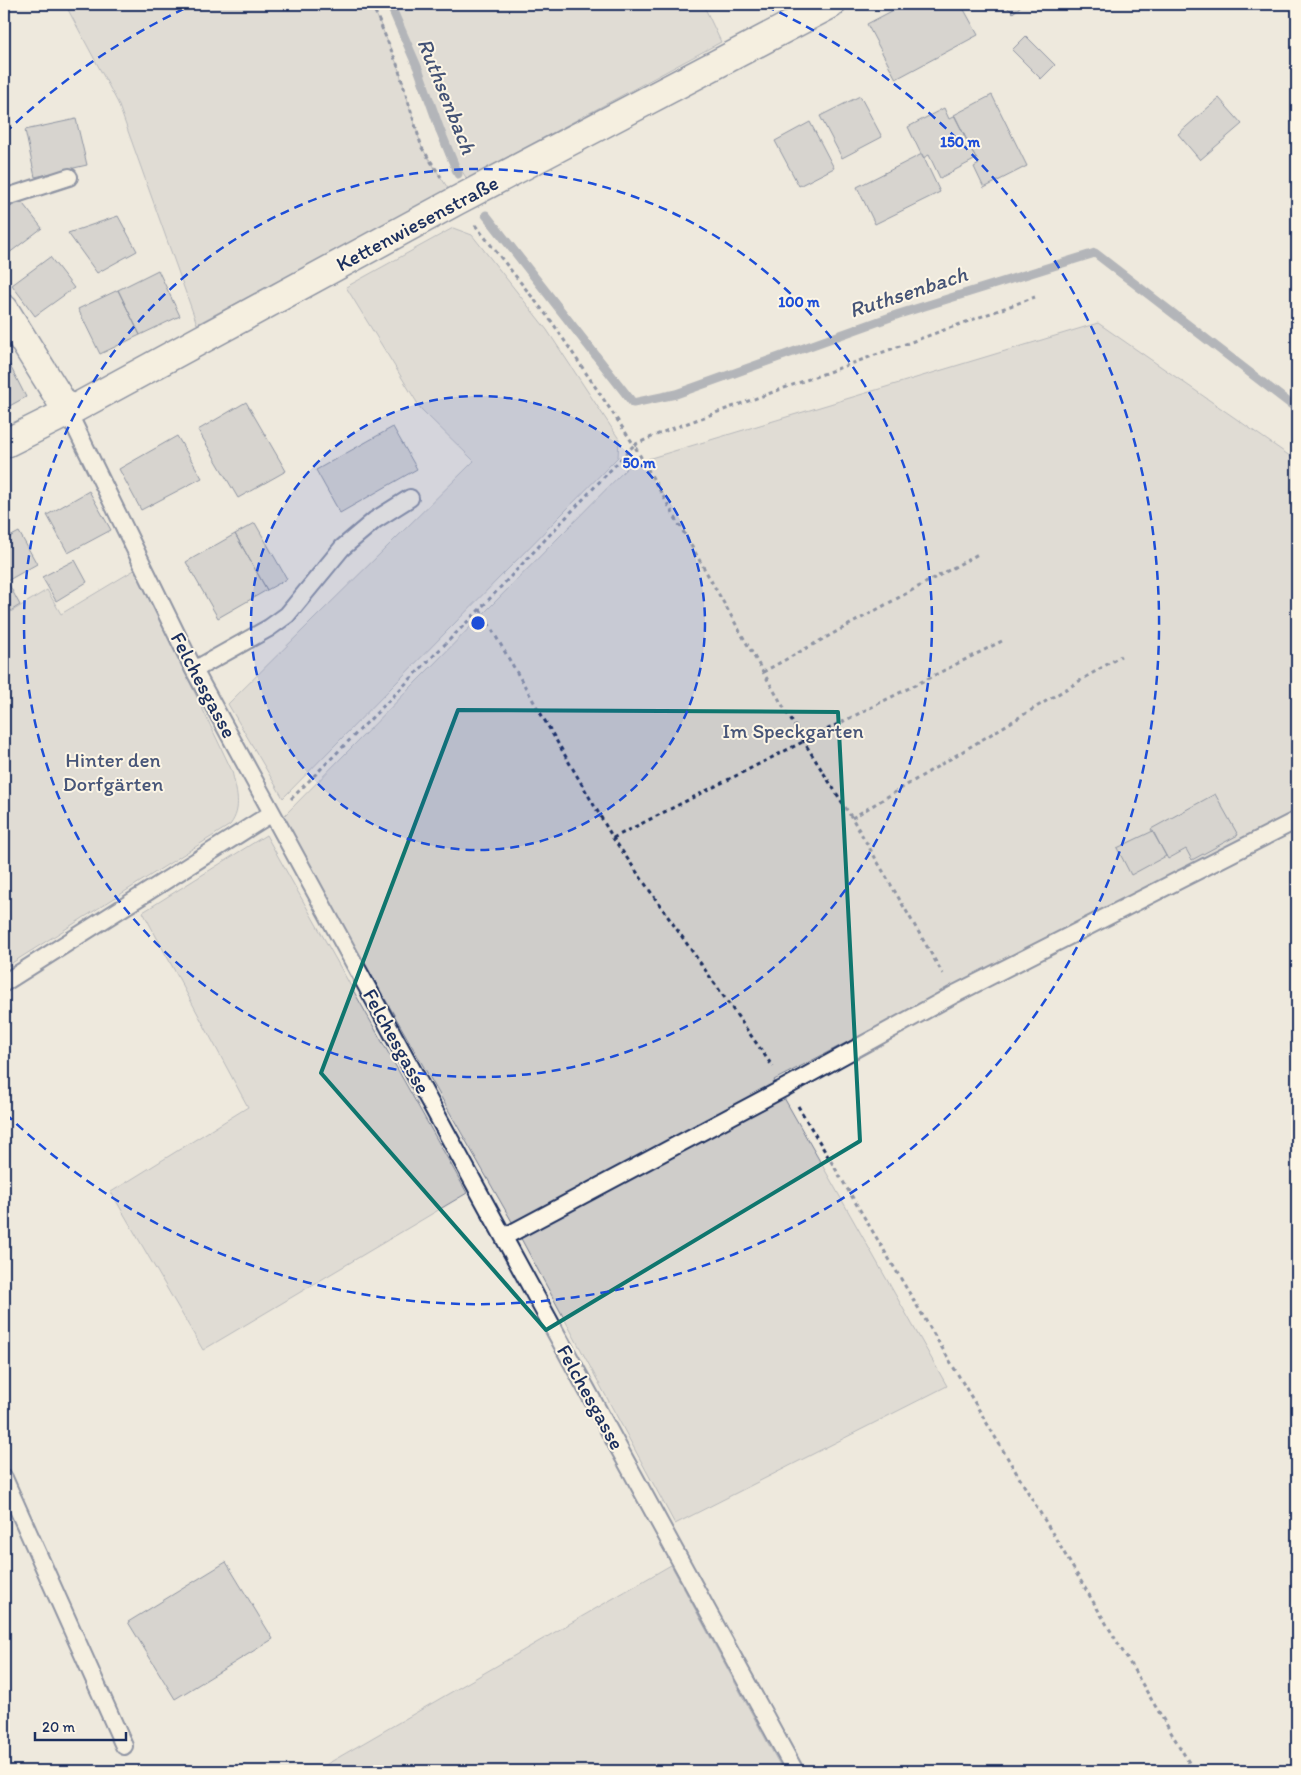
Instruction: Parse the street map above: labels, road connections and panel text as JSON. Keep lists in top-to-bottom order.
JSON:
{
  "streets": {
    "street": ["Kettenwiesenstraße", "Felchesgasse"]
  },
  "crossings": [
    ["Kettenwiesenstraße", "Felchesgasse"]
  ],
  "water": ["Ruthsenbach"],
  "parks": ["Im Speckgarten", "Hinter den Dorfgärten"],
  "scale_bar": "20 m",
  "rings": ["150 m", "100 m", "50 m"]
}
